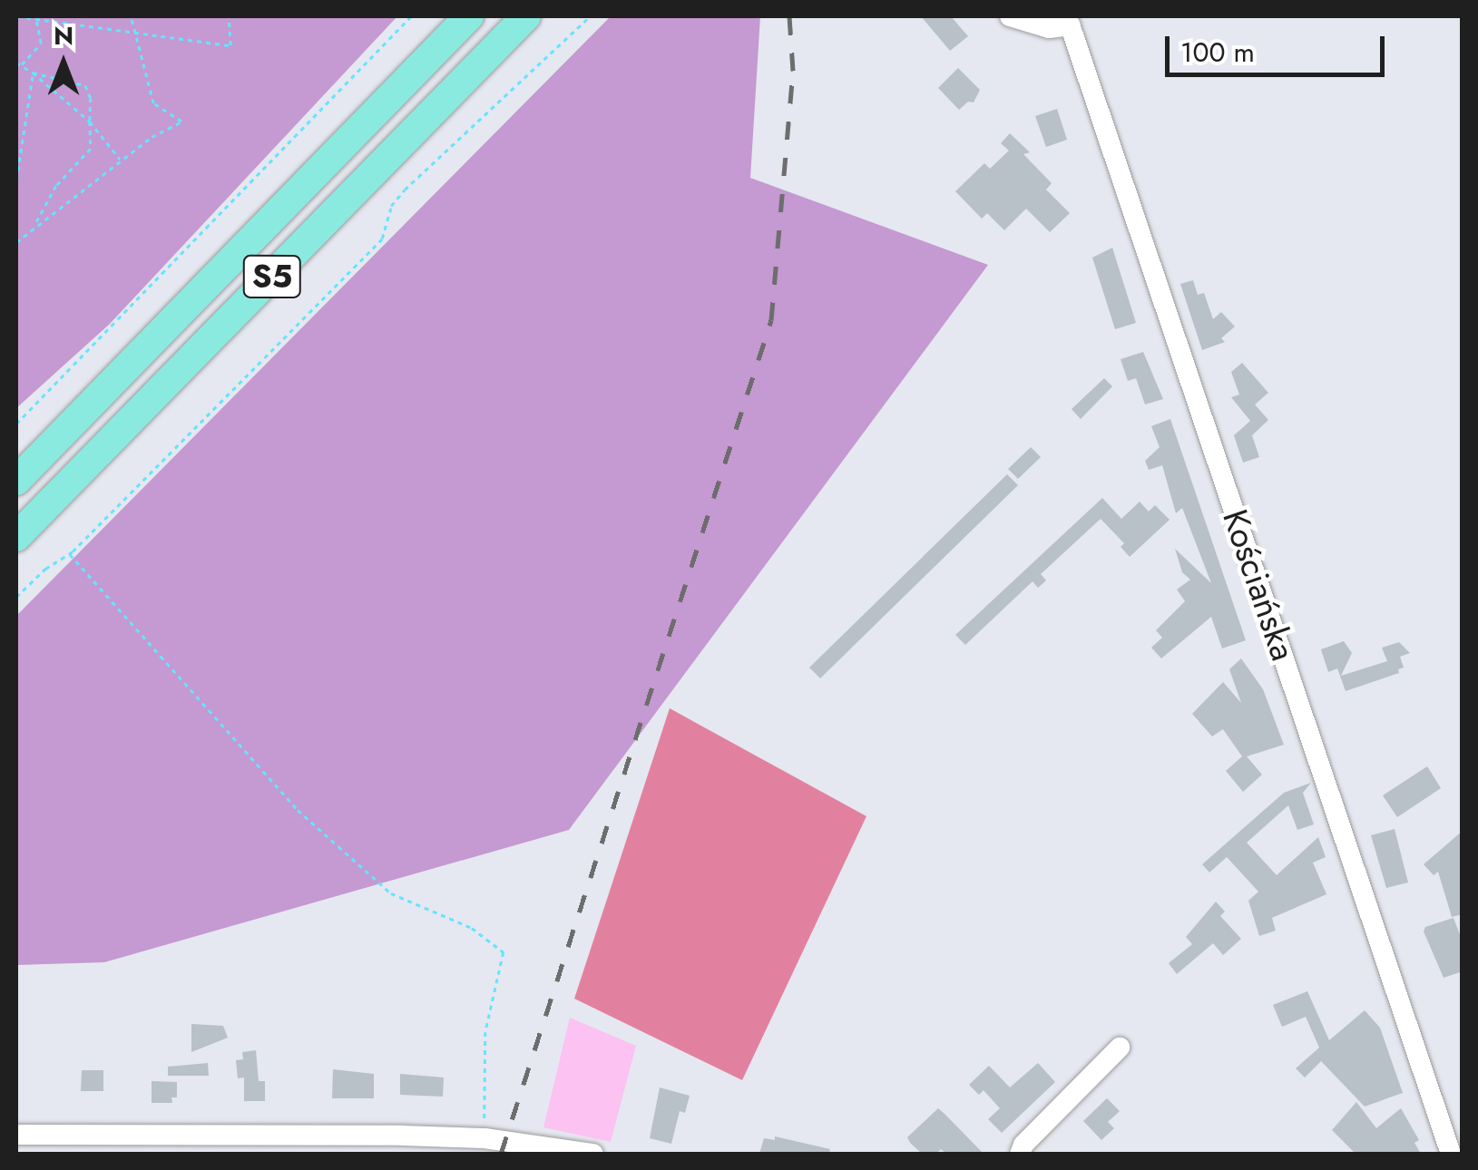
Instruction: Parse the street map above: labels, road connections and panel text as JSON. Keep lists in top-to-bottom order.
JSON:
{
  "streets": {
    "highway": ["S5"],
    "street": ["Kościańska"]
  },
  "scale_bar": "100 m",
  "north": "top"
}
